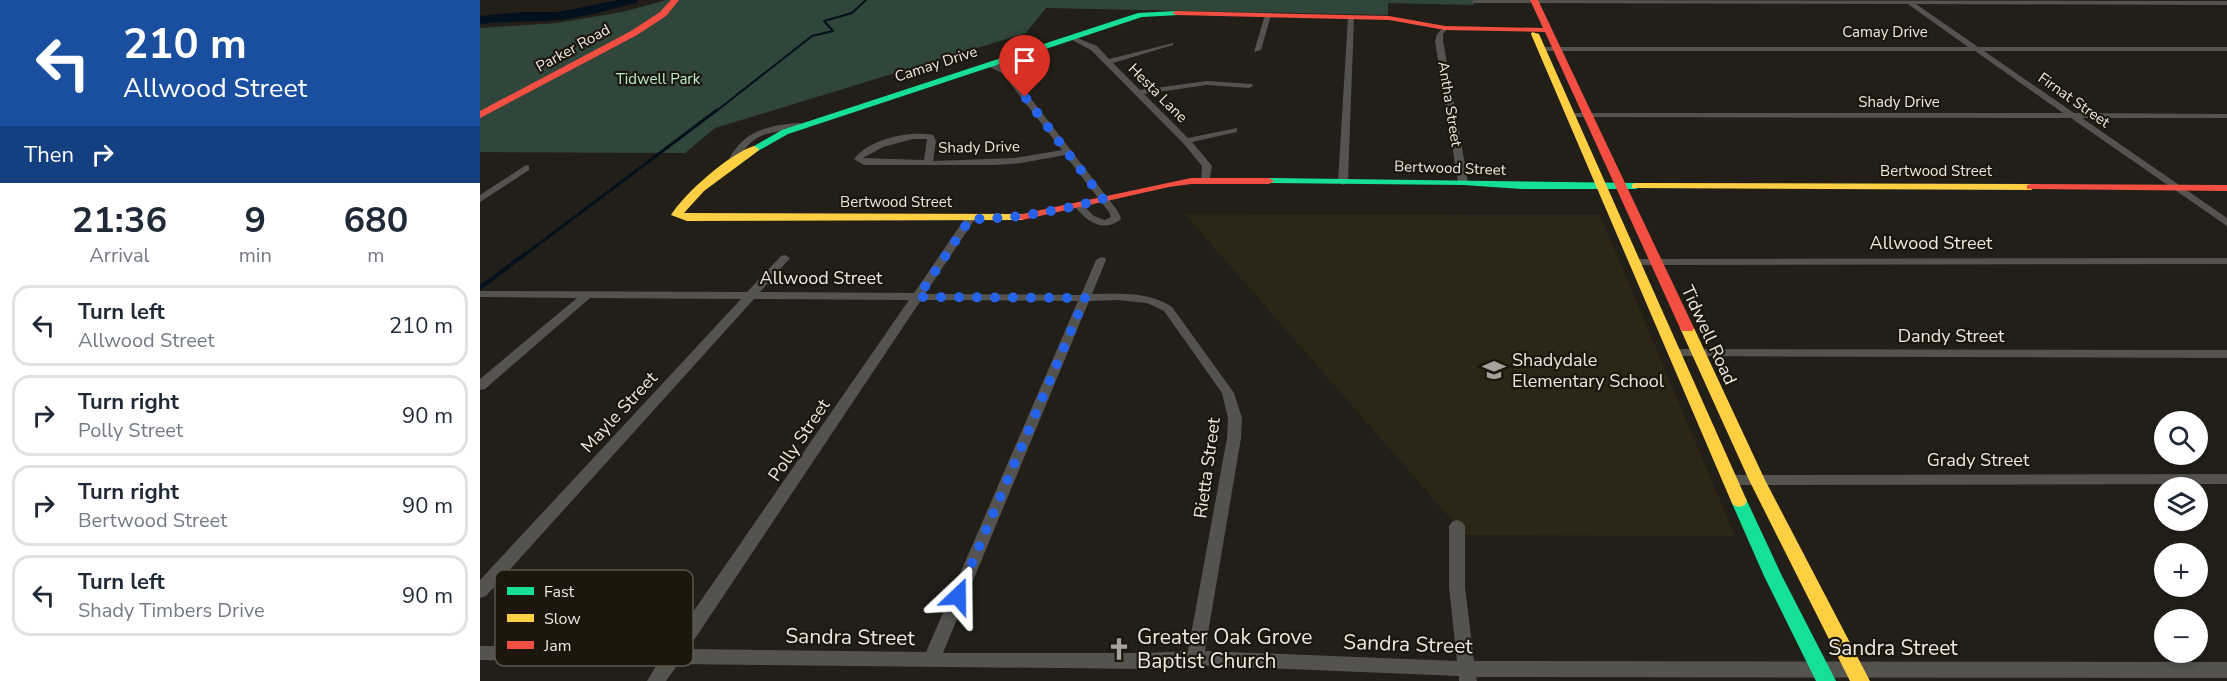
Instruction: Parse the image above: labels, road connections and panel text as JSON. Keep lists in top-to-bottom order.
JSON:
{
  "streets": {
    "street": [
      "Camay Drive",
      "Parker Road",
      "Hesta Lane",
      "Firnat Street",
      "Shady Drive",
      "Antha Street",
      "Bertwood Street",
      "Allwood Street",
      "Tidwell Road",
      "Dandy Street",
      "Mayle Street",
      "Polly Street",
      "Grady Street",
      "Rietta Street",
      "Sandra Street"
    ]
  },
  "crossings": [
    ["Camay Drive", "Hesta Lane"],
    ["Camay Drive", "Firnat Street"],
    ["Camay Drive", "Antha Street"],
    ["Camay Drive", "Bertwood Street"],
    ["Camay Drive", "Tidwell Road"],
    ["Hesta Lane", "Bertwood Street"],
    ["Firnat Street", "Shady Drive"],
    ["Firnat Street", "Bertwood Street"],
    ["Shady Drive", "Tidwell Road"],
    ["Antha Street", "Bertwood Street"],
    ["Bertwood Street", "Tidwell Road"],
    ["Bertwood Street", "Polly Street"],
    ["Allwood Street", "Tidwell Road"],
    ["Allwood Street", "Mayle Street"],
    ["Allwood Street", "Polly Street"],
    ["Allwood Street", "Rietta Street"],
    ["Tidwell Road", "Dandy Street"],
    ["Tidwell Road", "Grady Street"],
    ["Tidwell Road", "Sandra Street"],
    ["Rietta Street", "Sandra Street"]
  ],
  "parks": ["Tidwell Park"],
  "places": {
    "school or university": ["Shadydale Elementary School"],
    "church": ["Greater Oak Grove Baptist Church"]
  },
  "legend": ["Fast", "Slow", "Jam"],
  "page": {
    "turn": ["210 m", "Allwood Street"],
    "then": "Then",
    "eta": [
      "21:36",
      "Arrival",
      "9",
      "min",
      "680",
      "m"
    ],
    "list": [
      {
        "name": "Turn left",
        "note": "Allwood Street",
        "value": "210 m"
      },
      {
        "name": "Turn right",
        "note": "Polly Street",
        "value": "90 m"
      },
      {
        "name": "Turn right",
        "note": "Bertwood Street",
        "value": "90 m"
      },
      {
        "name": "Turn left",
        "note": "Shady Timbers Drive",
        "value": "90 m"
      }
    ],
    "map_buttons": ["+", "−"]
  }
}
